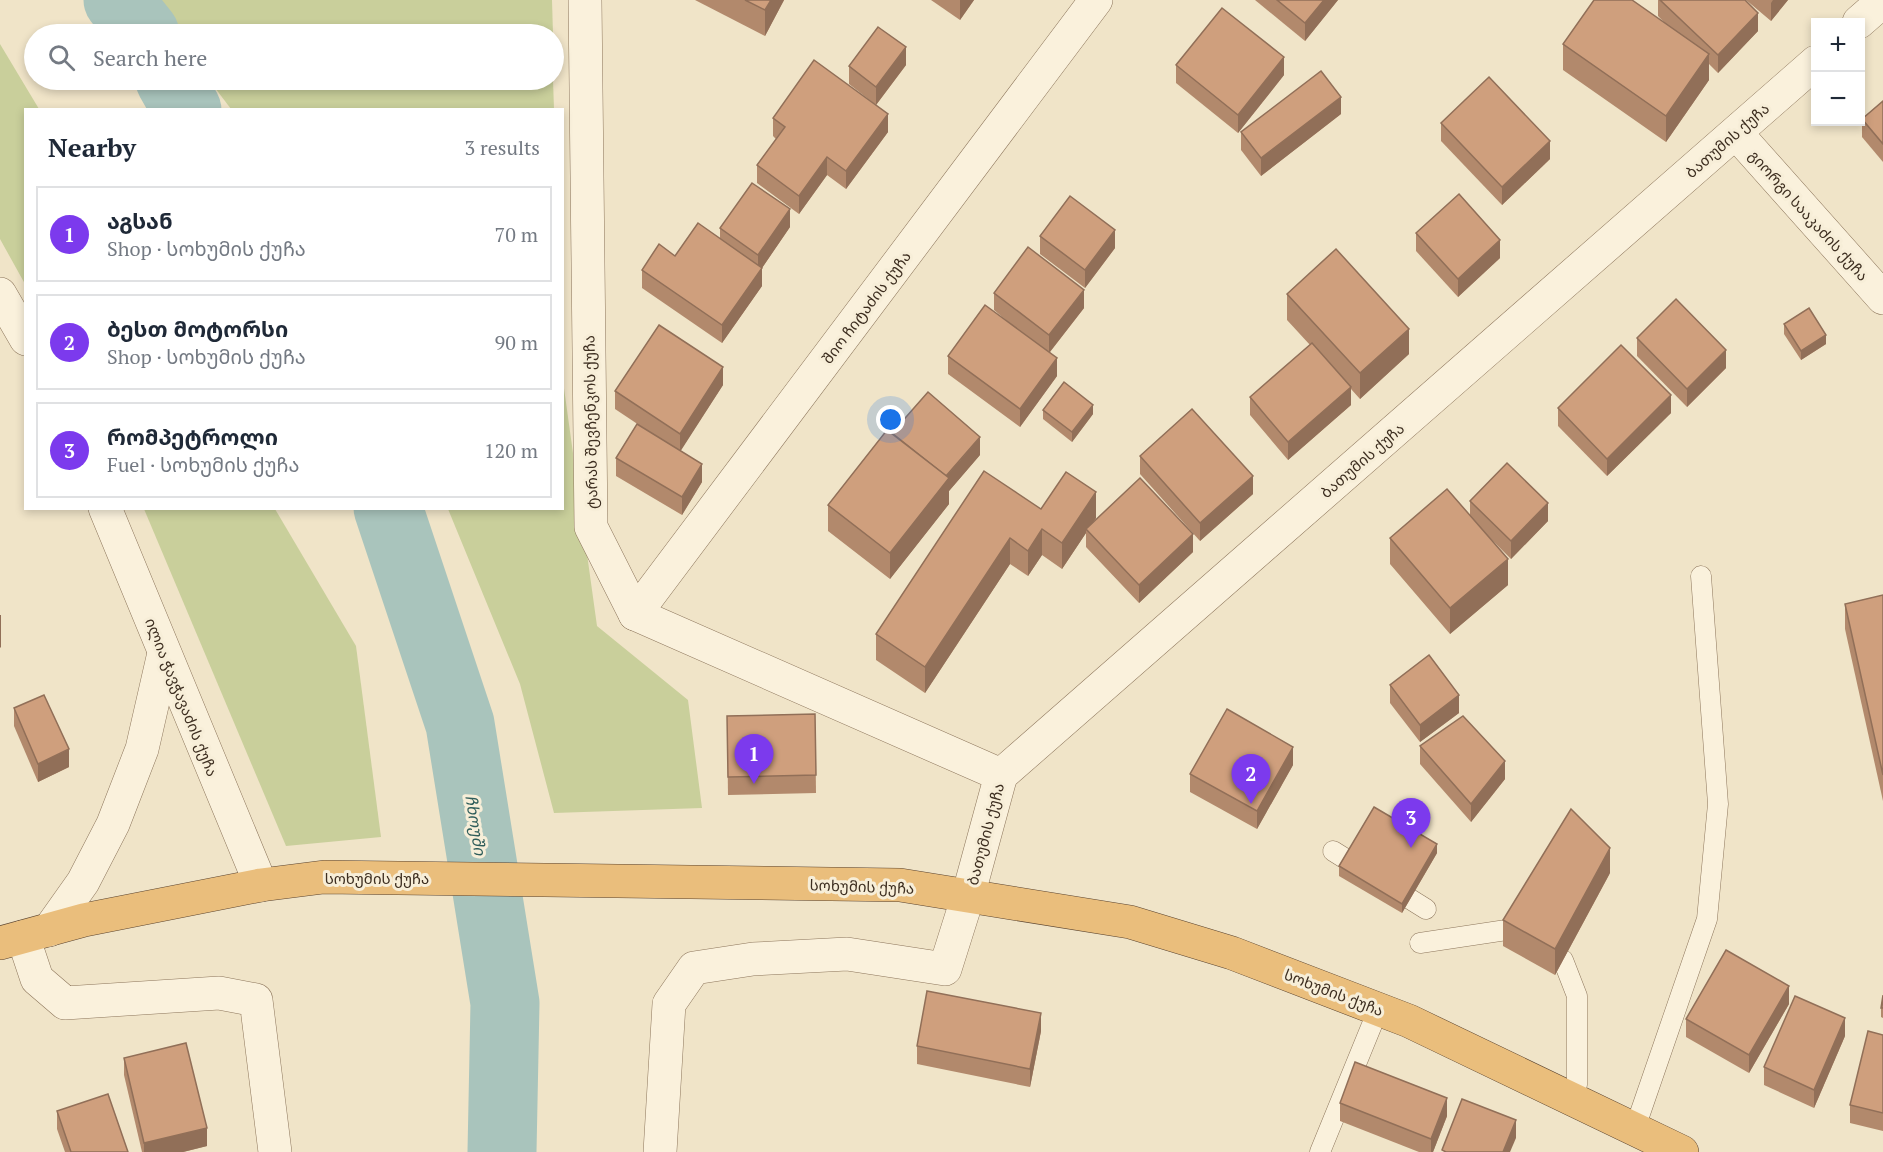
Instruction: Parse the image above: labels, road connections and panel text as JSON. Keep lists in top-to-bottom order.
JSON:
{
  "streets": {
    "highway": ["სოხუმის ქუჩა"],
    "street": [
      "ბათუმის ქუჩა",
      "გიორგი სააკაძის ქუჩა",
      "შიო ჩიტაძის ქუჩა",
      "ტარას შევჩენკოს ქუჩა",
      "ილია ჭავჭავაძის ქუჩა"
    ]
  },
  "crossings": [
    ["ბათუმის ქუჩა", "გიორგი სააკაძის ქუჩა"],
    ["ბათუმის ქუჩა", "სოხუმის ქუჩა"],
    ["შიო ჩიტაძის ქუჩა", "ტარას შევჩენკოს ქუჩა"],
    ["ილია ჭავჭავაძის ქუჩა", "სოხუმის ქუჩა"]
  ],
  "water": ["ჩხოუში"],
  "page": {
    "map_buttons": ["+", "−"],
    "search": "Search here",
    "heading": ["Nearby", "3 results"],
    "list": [
      {
        "mark": "1",
        "name": "აგსან",
        "note": "Shop · სოხუმის ქუჩა",
        "value": "70 m"
      },
      {
        "mark": "2",
        "name": "ბესთ მოტორსი",
        "note": "Shop · სოხუმის ქუჩა",
        "value": "90 m"
      },
      {
        "mark": "3",
        "name": "რომპეტროლი",
        "note": "Fuel · სოხუმის ქუჩა",
        "value": "120 m"
      }
    ],
    "pins": ["1", "2", "3"]
  }
}
